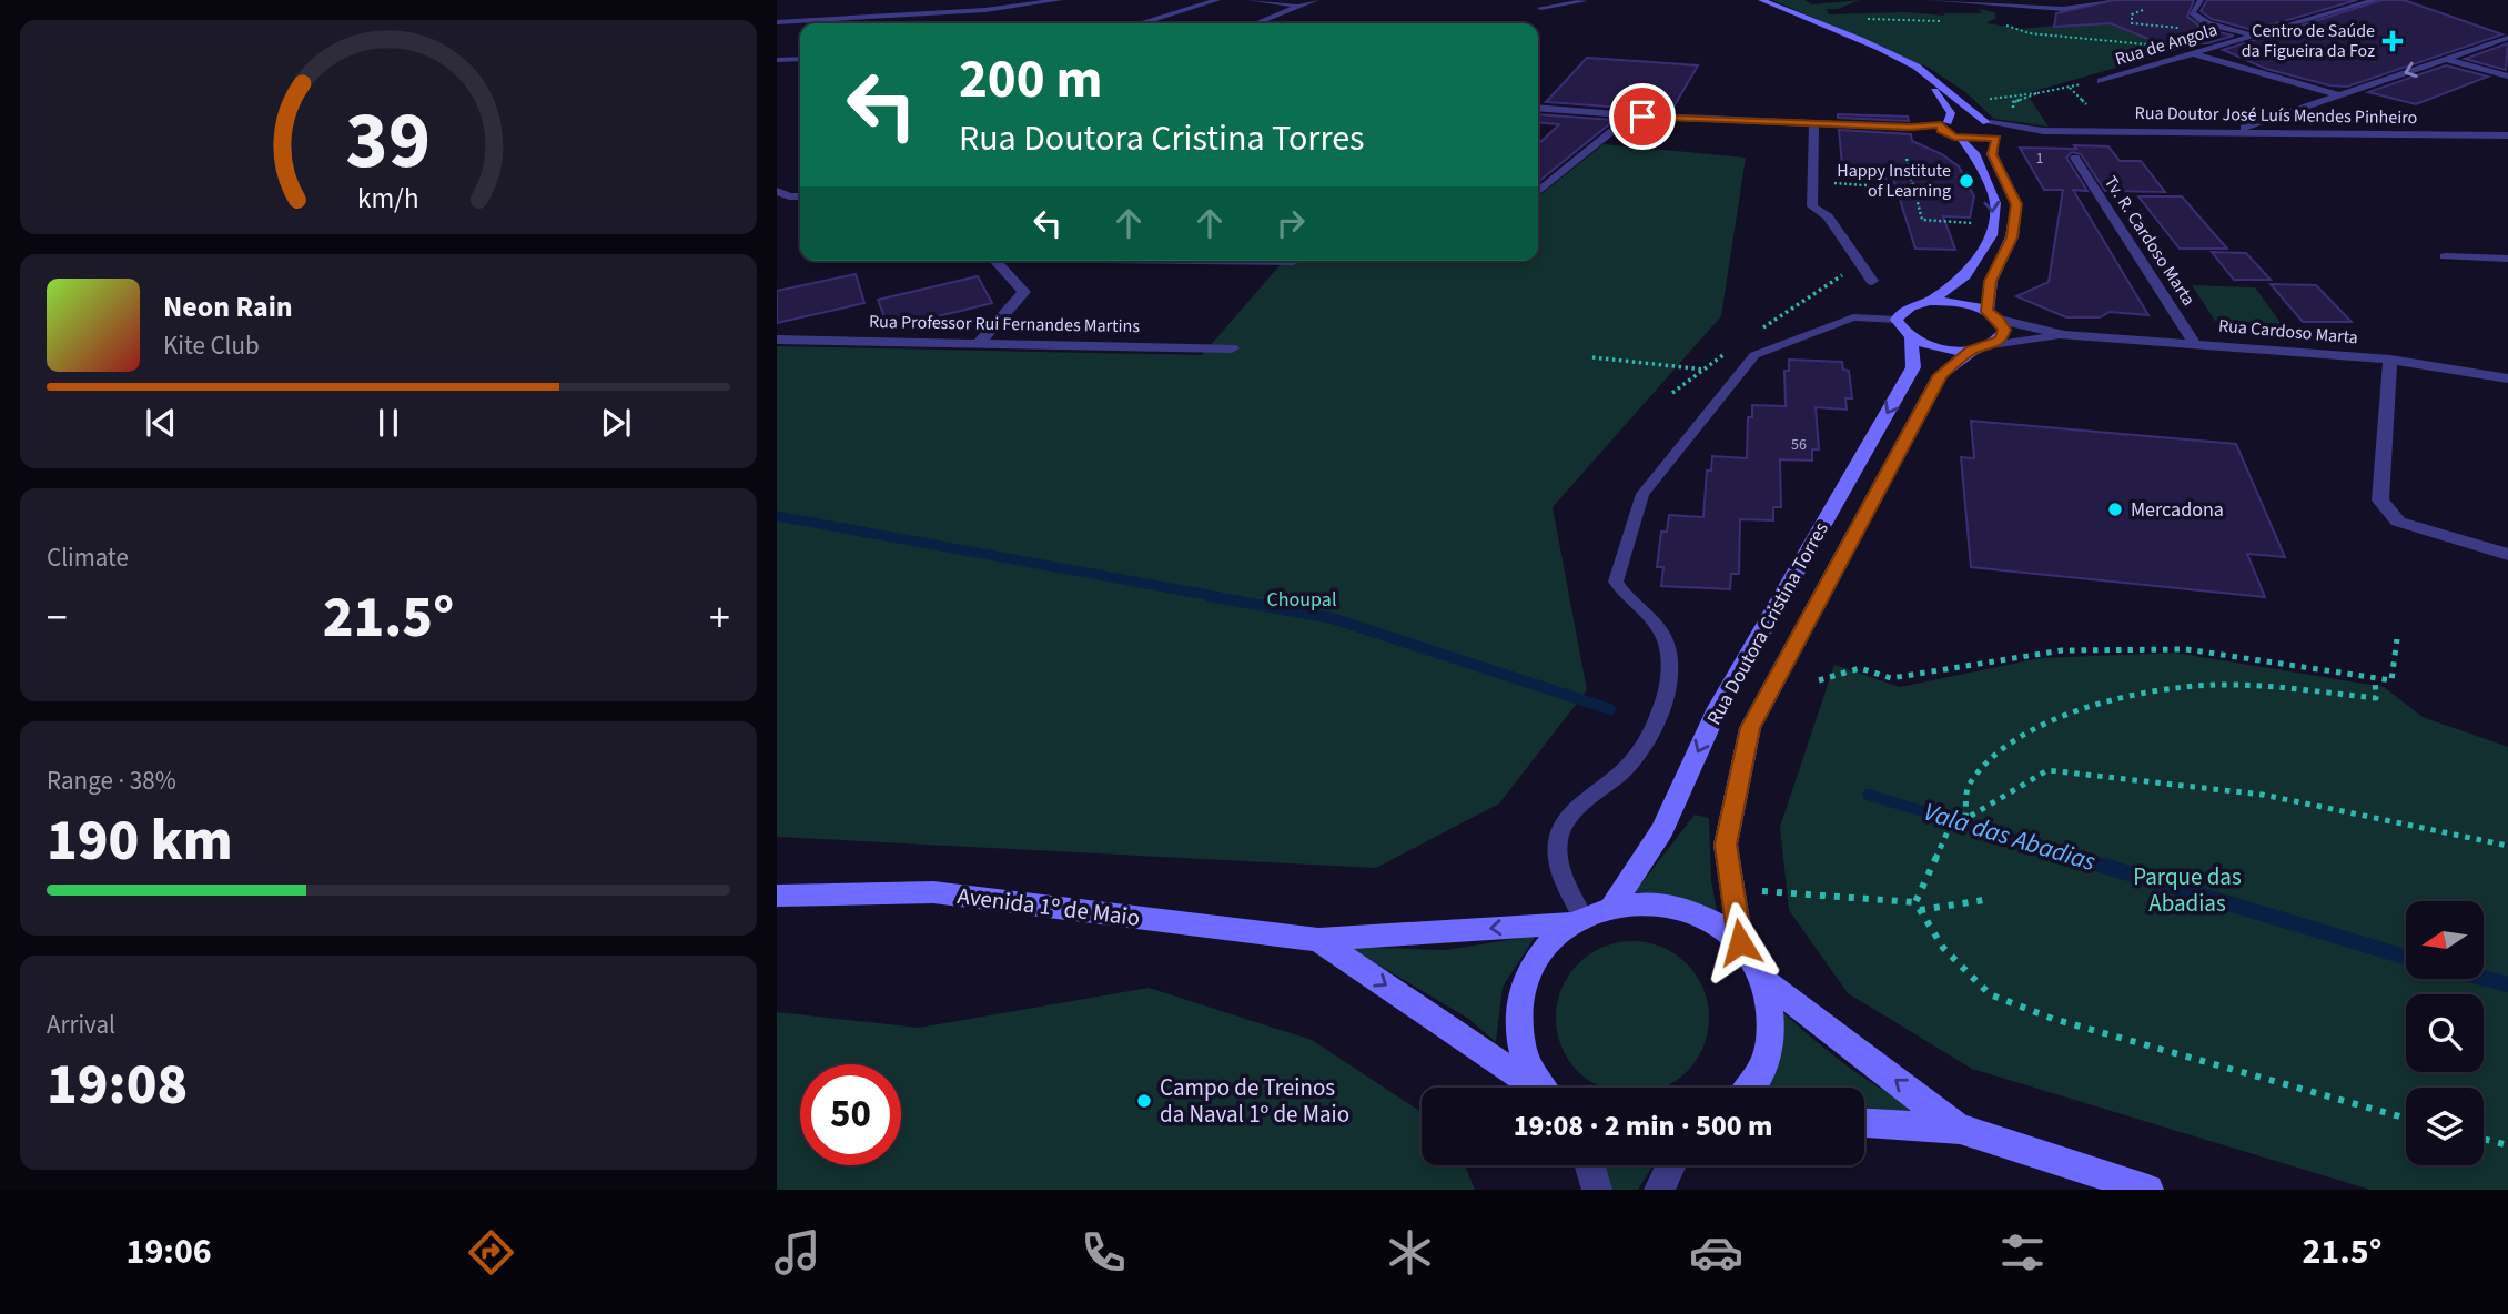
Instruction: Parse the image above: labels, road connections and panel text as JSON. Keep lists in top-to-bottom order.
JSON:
{
  "streets": {
    "main road": ["Rua Doutora Cristina Torres", "Avenida 1º de Maio"],
    "street": [
      "Rua de Angola",
      "Rua Doutor José Luís Mendes Pinheiro",
      "Tv. R. Cardoso Marta",
      "Rua Professor Rui Fernandes Martins",
      "Rua Cardoso Marta"
    ]
  },
  "crossings": [
    ["Tv. R. Cardoso Marta", "Rua Cardoso Marta"]
  ],
  "water": ["Vala das Abadias"],
  "parks": ["Choupal", "Parque das Abadias"],
  "places": {
    "health": ["Centro de Saúde da Figueira da Foz"],
    "other": ["Happy Institute of Learning", "Mercadona", "Campo de Treinos da Naval 1º de Maio"]
  },
  "house_numbers": ["1", "56"],
  "north": "left",
  "page": {
    "turn": ["200 m", "Rua Doutora Cristina Torres"],
    "song": ["Neon Rain", "Kite Club"],
    "tile": [
      "Climate",
      ["Range · 38%", "190 km"],
      ["Arrival", "19:08"]
    ],
    "heat": ["−", "21.5°", "+"],
    "limit": "50",
    "trip": "19:08 · 2 min · 500 m",
    "tabs": ["19:06", "21.5°"],
    "gauge": ["39", "km/h"]
  }
}
